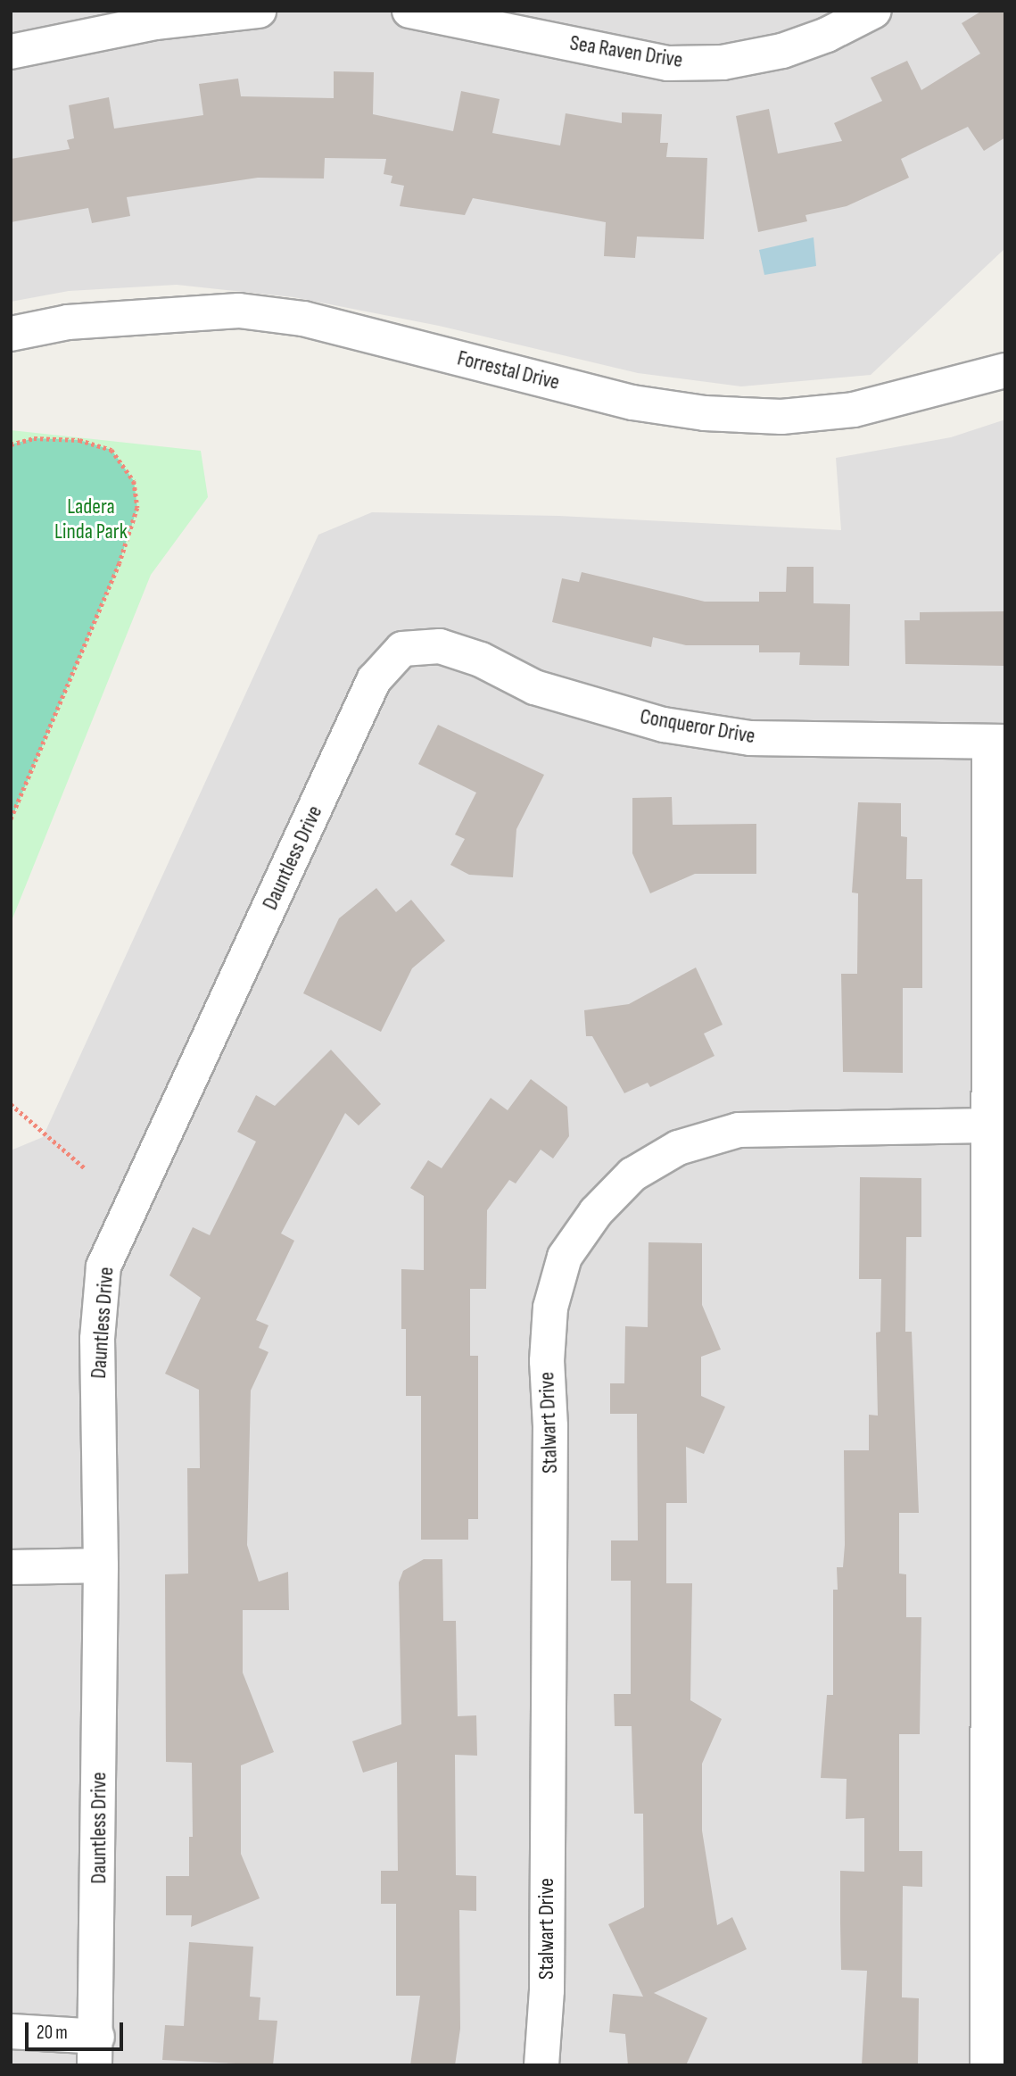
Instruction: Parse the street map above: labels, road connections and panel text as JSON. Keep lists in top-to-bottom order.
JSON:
{
  "streets": {
    "street": [
      "Sea Raven Drive",
      "Forrestal Drive",
      "Conqueror Drive",
      "Dauntless Drive",
      "Stalwart Drive"
    ]
  },
  "crossings": [
    ["Conqueror Drive", "Dauntless Drive"]
  ],
  "parks": ["Ladera Linda Park"],
  "scale_bar": "20 m"
}
